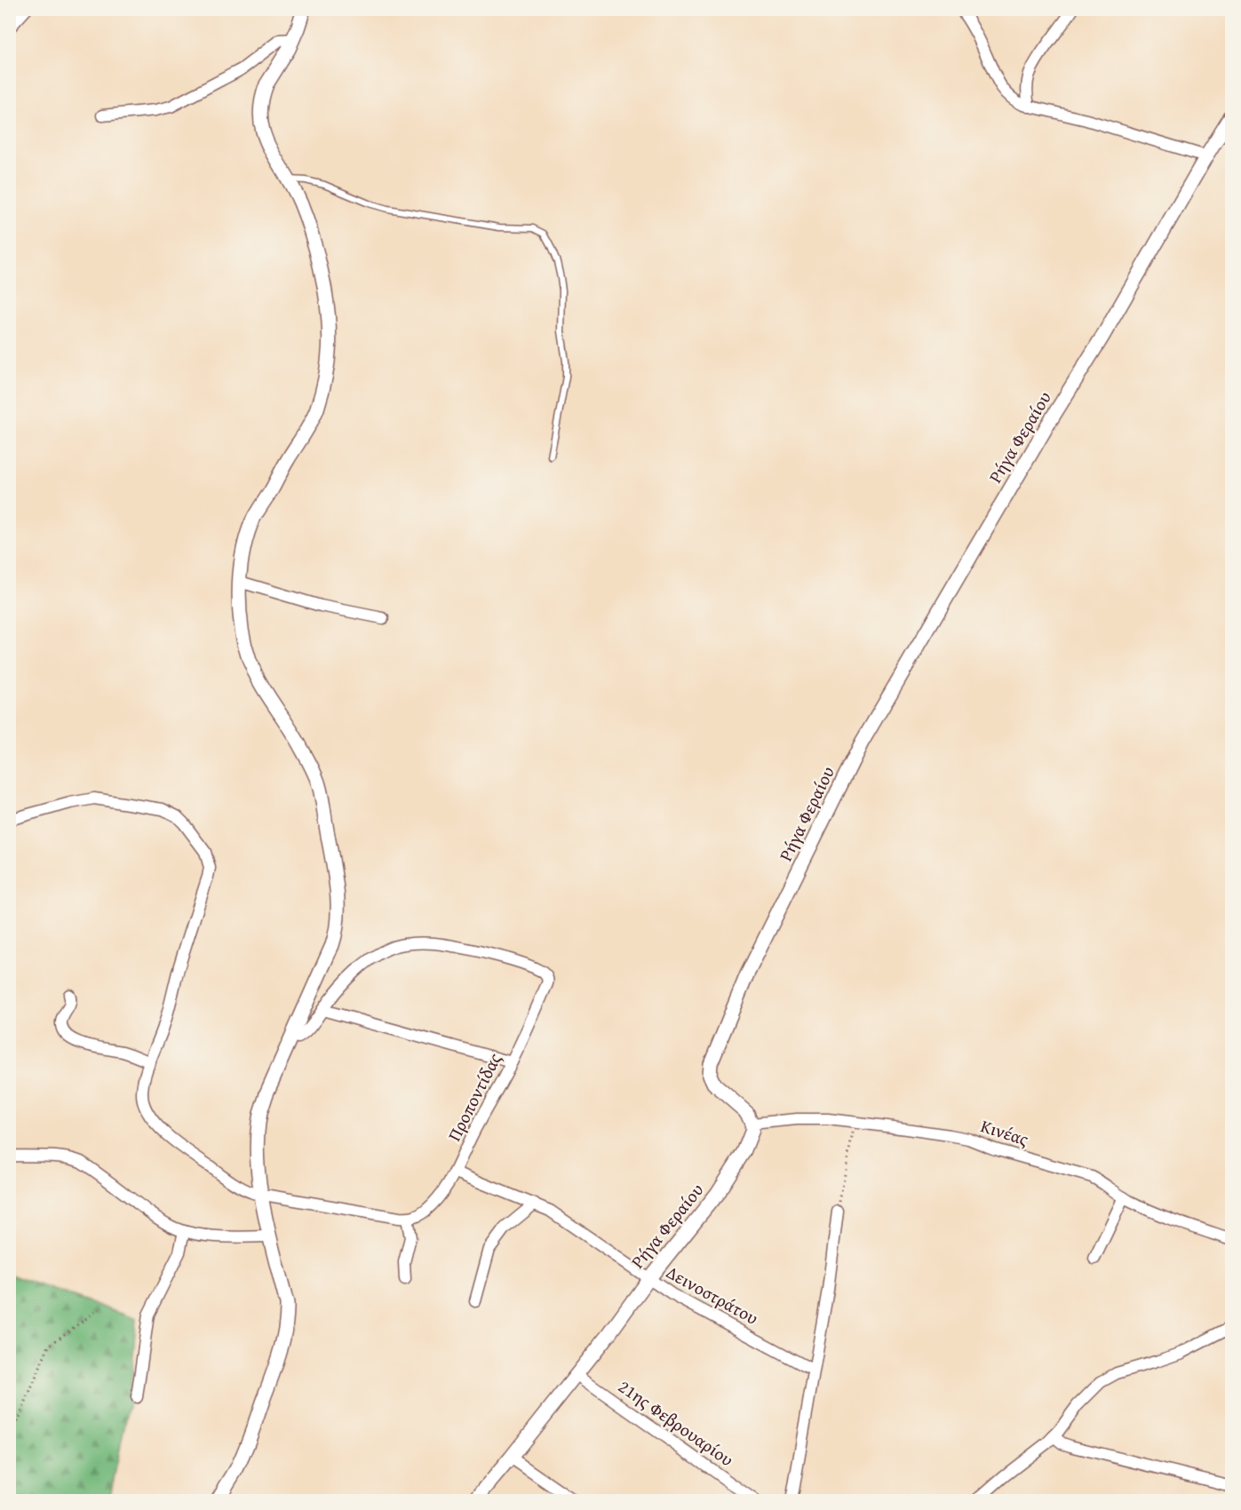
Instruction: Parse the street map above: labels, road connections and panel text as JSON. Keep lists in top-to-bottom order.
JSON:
{
  "streets": {
    "street": [
      "Ρήγα Φεραίου",
      "Προποντίδας",
      "Κινέας",
      "Δεινοστράτου",
      "21ης Φεβρουαρίου"
    ]
  },
  "crossings": [
    ["Ρήγα Φεραίου", "Κινέας"],
    ["Ρήγα Φεραίου", "Δεινοστράτου"],
    ["Ρήγα Φεραίου", "21ης Φεβρουαρίου"],
    ["Προποντίδας", "Δεινοστράτου"]
  ]
}
